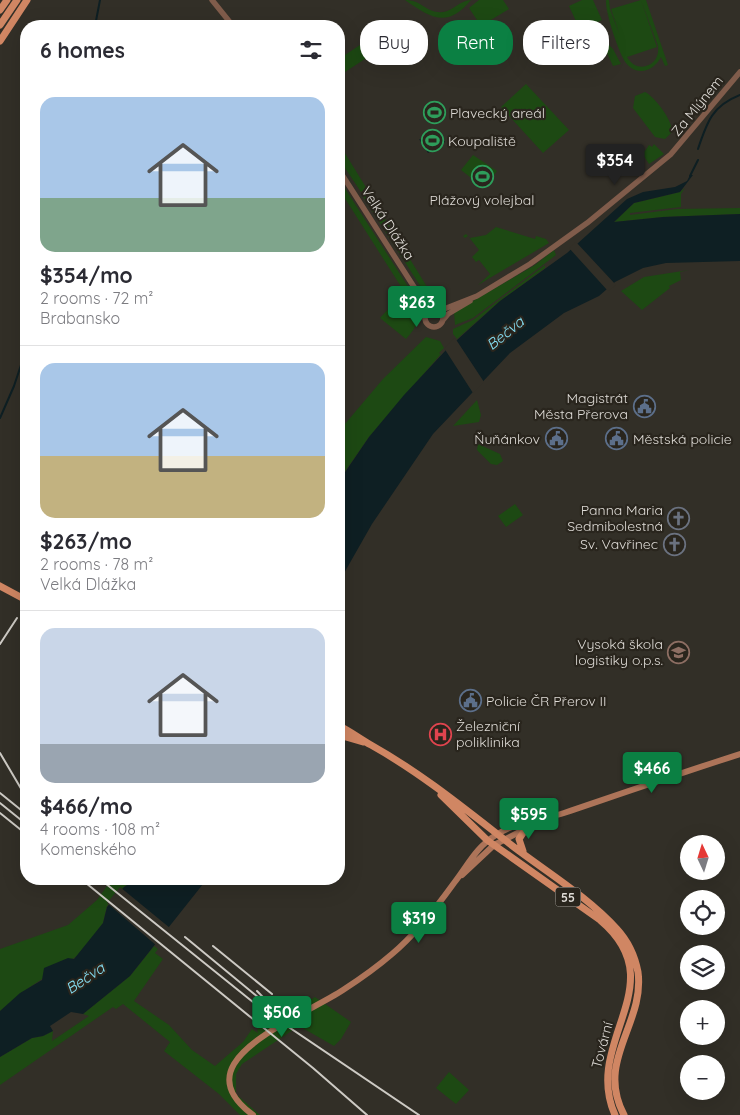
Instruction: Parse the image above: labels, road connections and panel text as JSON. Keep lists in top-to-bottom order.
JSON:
{
  "streets": {
    "main road": ["55", "Tovární"],
    "street": ["Za Mlýnem", "Velká Dlážka"]
  },
  "crossings": [
    ["55", "Tovární"]
  ],
  "water": ["Bečva"],
  "places": {
    "sports": ["Plavecký areál", "Koupaliště", "Plážový volejbal"],
    "public building": [
      "Magistrát Města Přerova",
      "Ňuňánkov",
      "Městská policie",
      "Policie ČR Přerov II"
    ],
    "church": ["Panna Maria Sedmibolestná", "Sv. Vavřinec"],
    "school or university": ["Vysoká škola logistiky o.p.s."],
    "hospital": ["Železniční poliklinika"]
  },
  "north": "top",
  "page": {
    "chip": ["Buy", "Rent", "Filters"],
    "heading": "6 homes",
    "list": [
      {
        "name": "$354/mo",
        "note": "2 rooms · 72 m² · Brabansko"
      },
      {
        "name": "$263/mo",
        "note": "2 rooms · 78 m² · Velká Dlážka"
      },
      {
        "name": "$466/mo",
        "note": "4 rooms · 108 m² · Komenského"
      }
    ],
    "price": [
      "$354",
      "$263",
      "$466",
      "$595",
      "$319",
      "$506"
    ],
    "map_buttons": ["+", "−"]
  }
}
